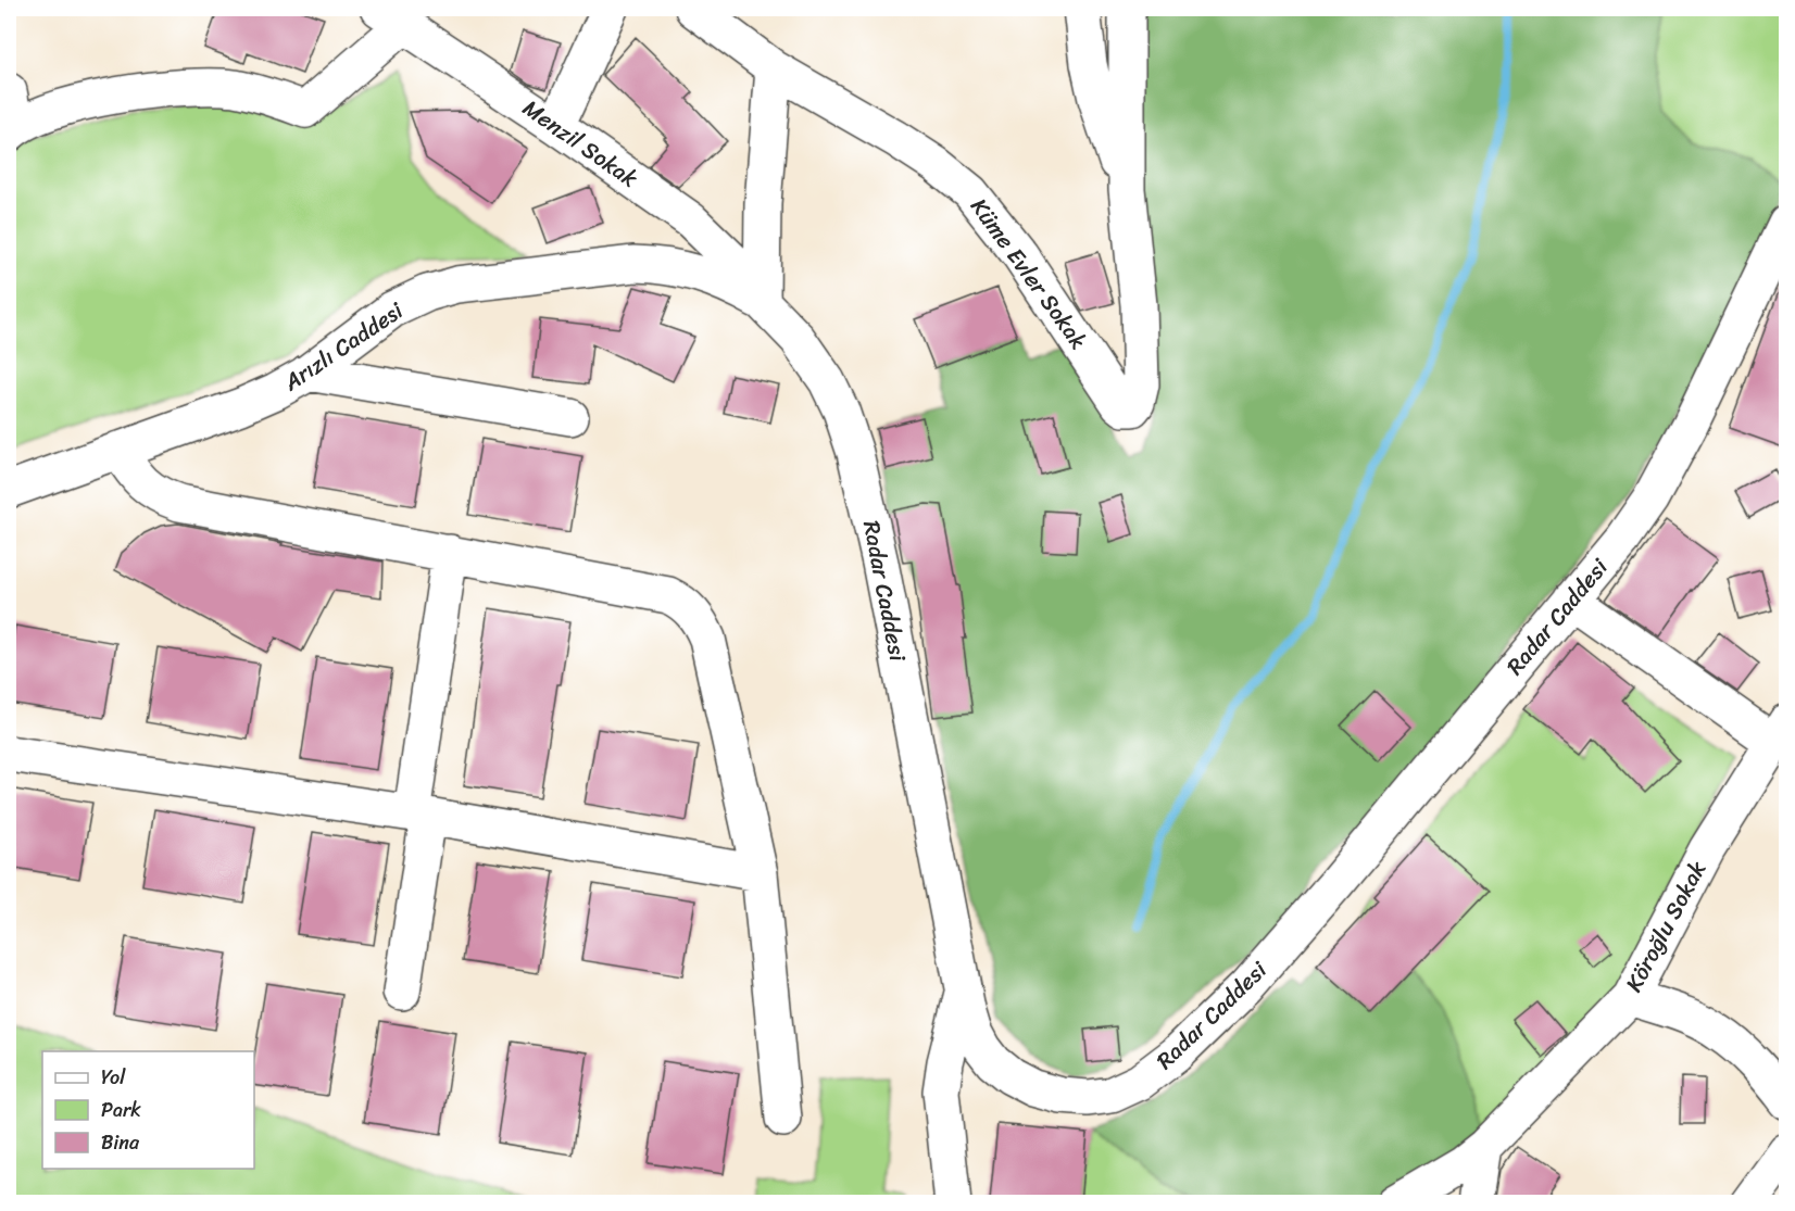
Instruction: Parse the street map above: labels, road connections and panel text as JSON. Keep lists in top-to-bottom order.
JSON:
{
  "streets": {
    "street": [
      "Menzil Sokak",
      "Küme Evler Sokak",
      "Arızlı Caddesi",
      "Radar Caddesi",
      "Köroğlu Sokak"
    ]
  },
  "crossings": [
    ["Menzil Sokak", "Arızlı Caddesi"],
    ["Menzil Sokak", "Radar Caddesi"],
    ["Arızlı Caddesi", "Radar Caddesi"]
  ],
  "legend": ["Yol", "Park", "Bina"]
}
